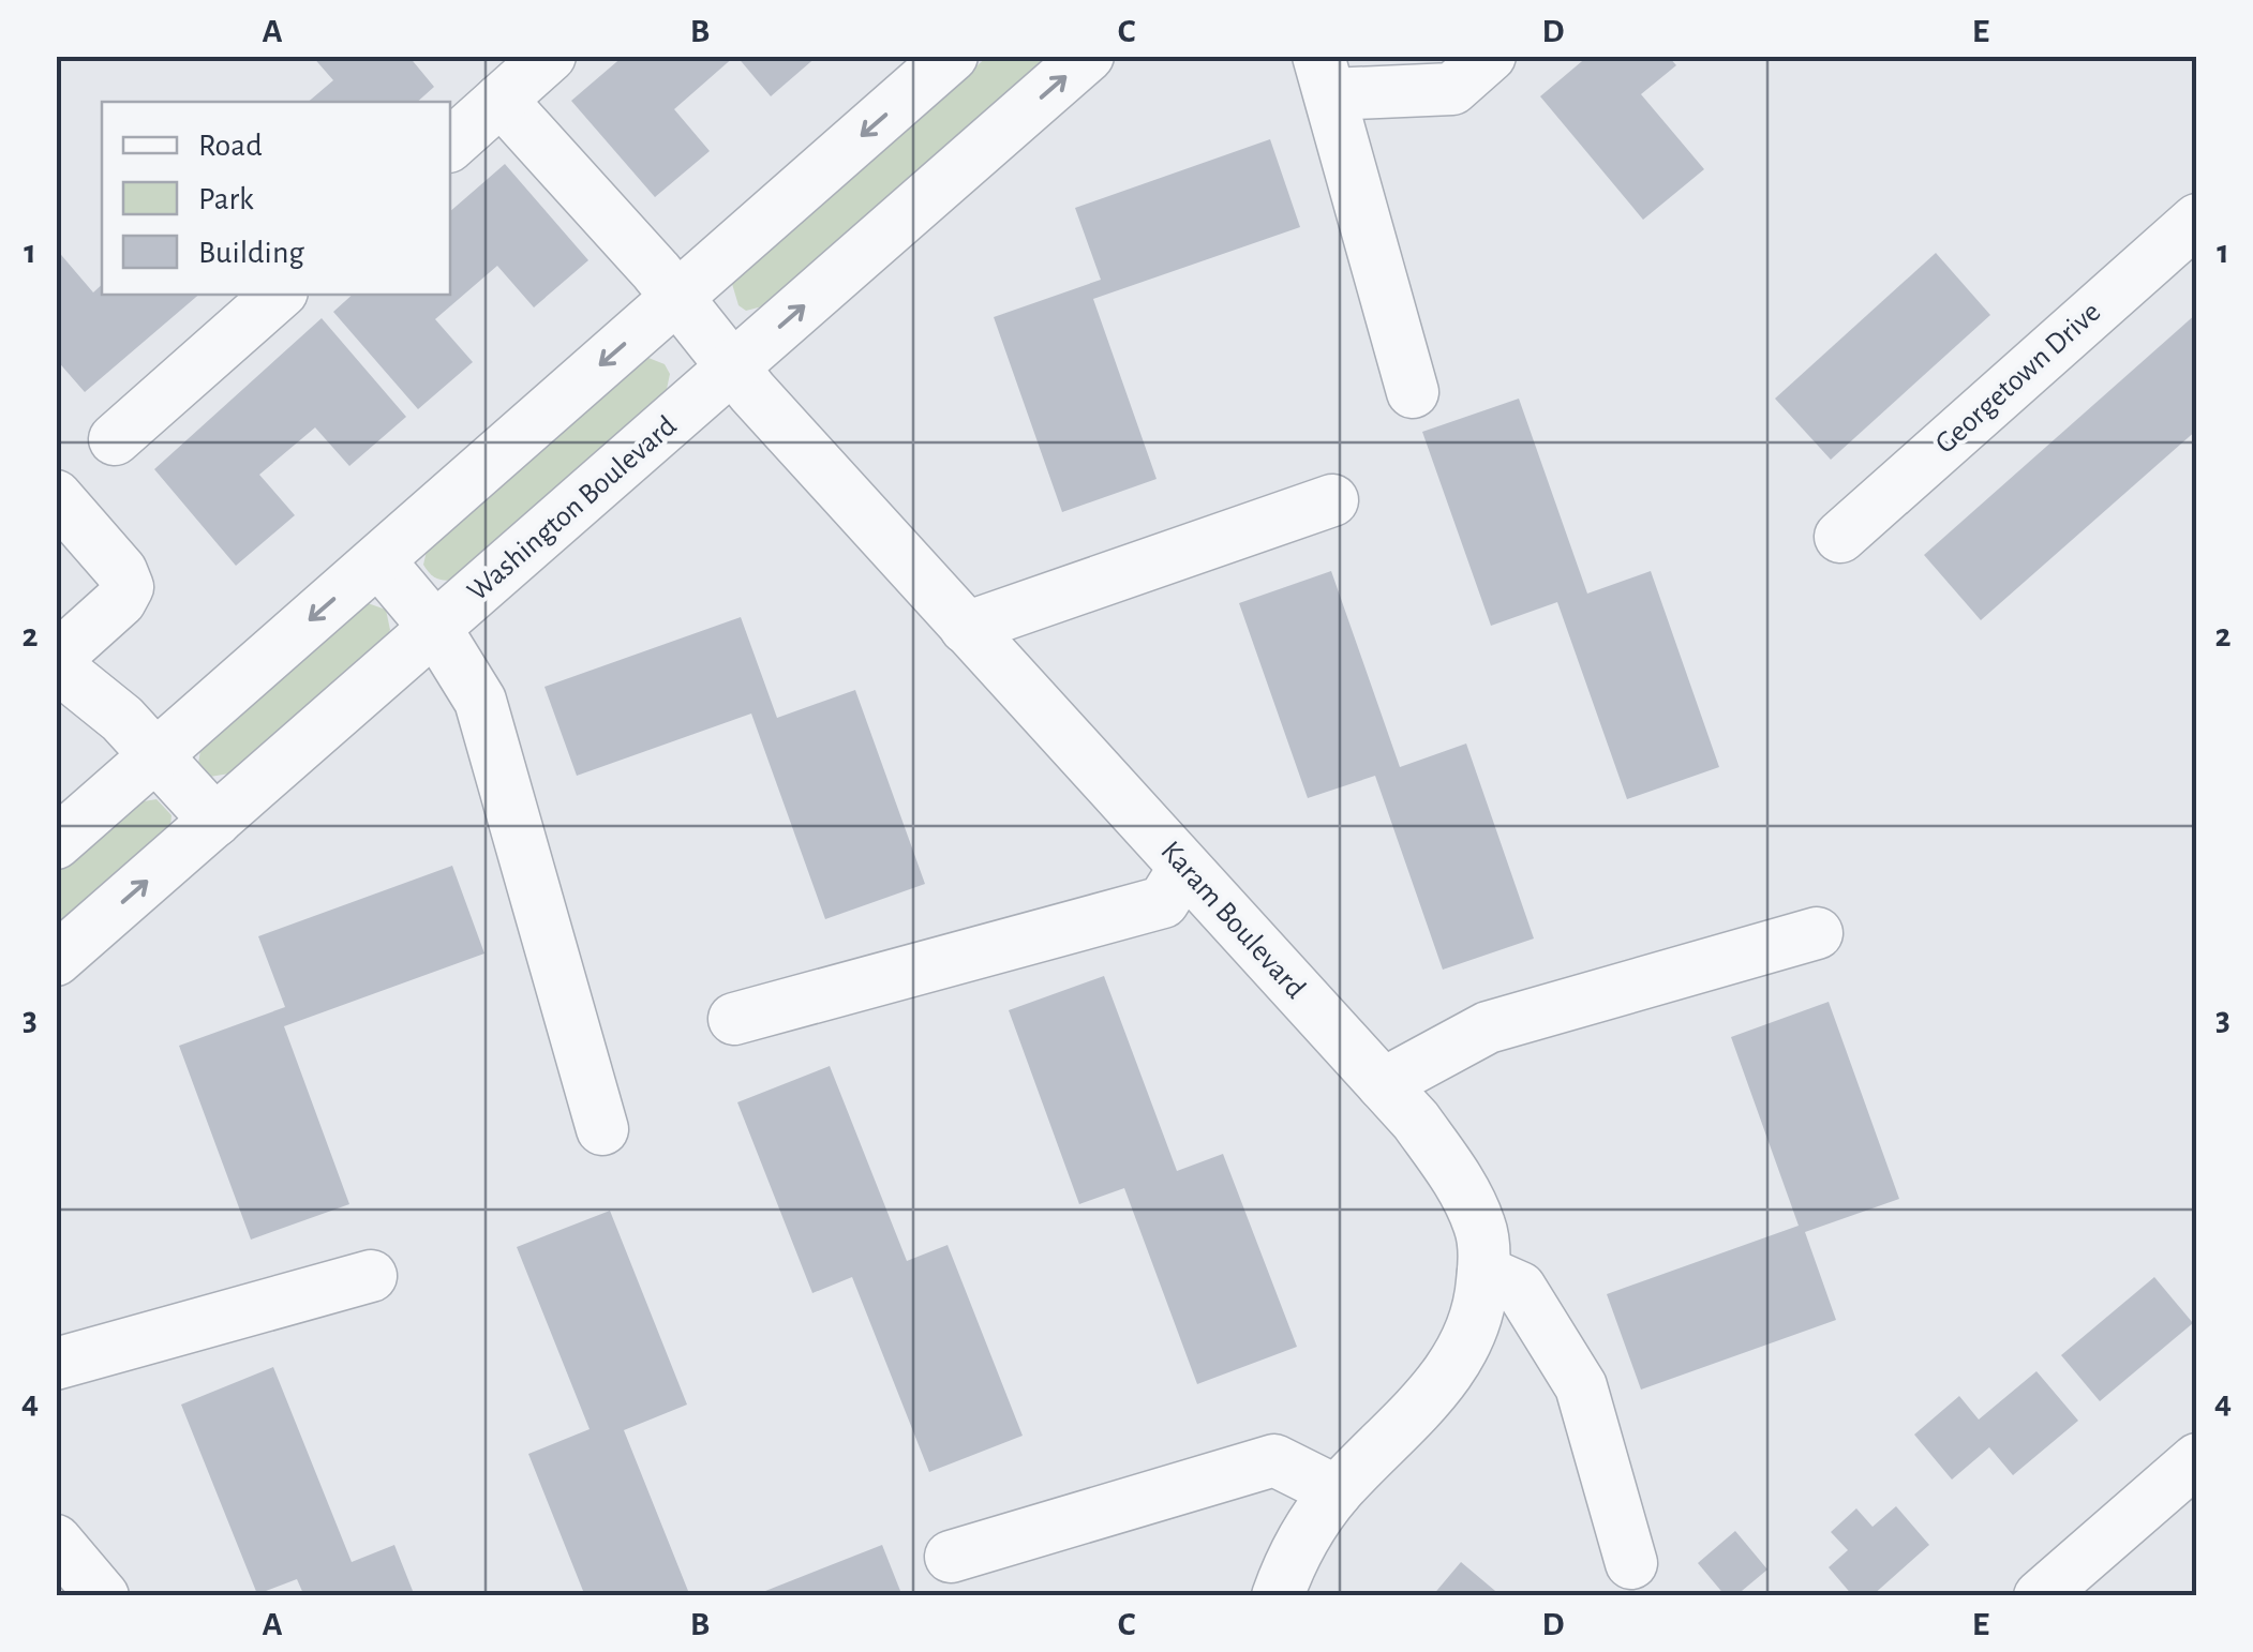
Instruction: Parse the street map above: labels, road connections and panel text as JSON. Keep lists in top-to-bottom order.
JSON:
{
  "streets": {
    "street": ["Georgetown Drive", "Washington Boulevard", "Karam Boulevard"]
  },
  "crossings": [
    ["Washington Boulevard", "Karam Boulevard"]
  ],
  "legend": ["Road", "Park", "Building"],
  "grid": {
    "columns": [
      "A",
      "B",
      "C",
      "D",
      "E"
    ],
    "rows": [
      "1",
      "2",
      "3",
      "4"
    ]
  }
}
